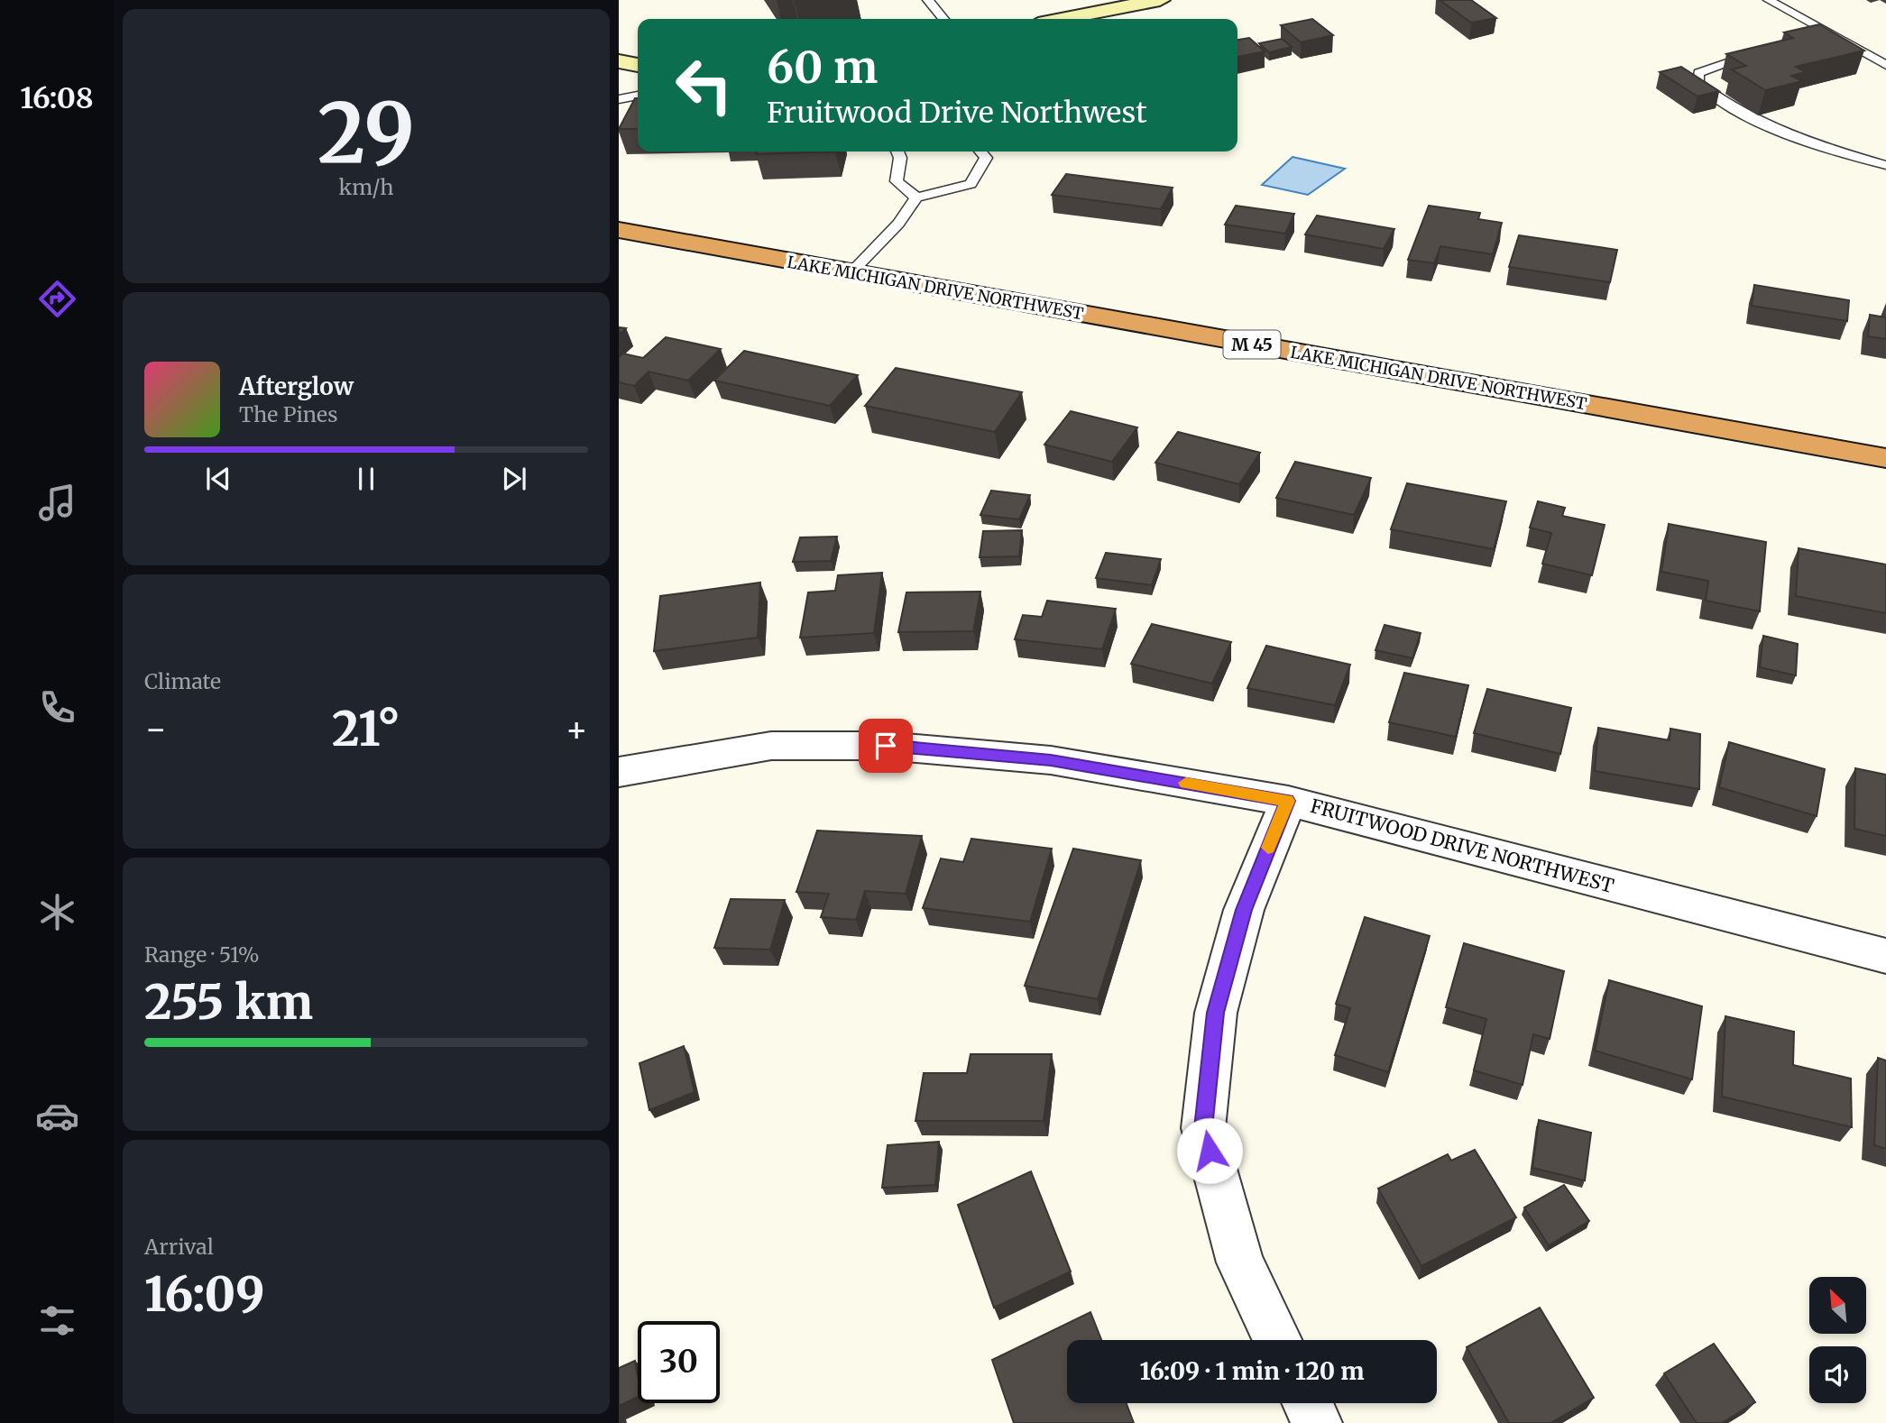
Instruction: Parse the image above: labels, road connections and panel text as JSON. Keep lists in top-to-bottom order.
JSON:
{
  "streets": {
    "highway": ["LAKE MICHIGAN DRIVE NORTHWEST", "M 45"],
    "street": ["FRUITWOOD DRIVE NORTHWEST"]
  },
  "north": "top left",
  "page": {
    "tabs": "16:08",
    "tile": [
      ["29", "km/h"],
      "Climate",
      ["Range · 51%", "255 km"],
      ["Arrival", "16:09"]
    ],
    "turn": ["60 m", "Fruitwood Drive Northwest"],
    "song": ["Afterglow", "The Pines"],
    "heat": ["−", "21°", "+"],
    "limit": "30",
    "trip": "16:09 · 1 min · 120 m"
  }
}
